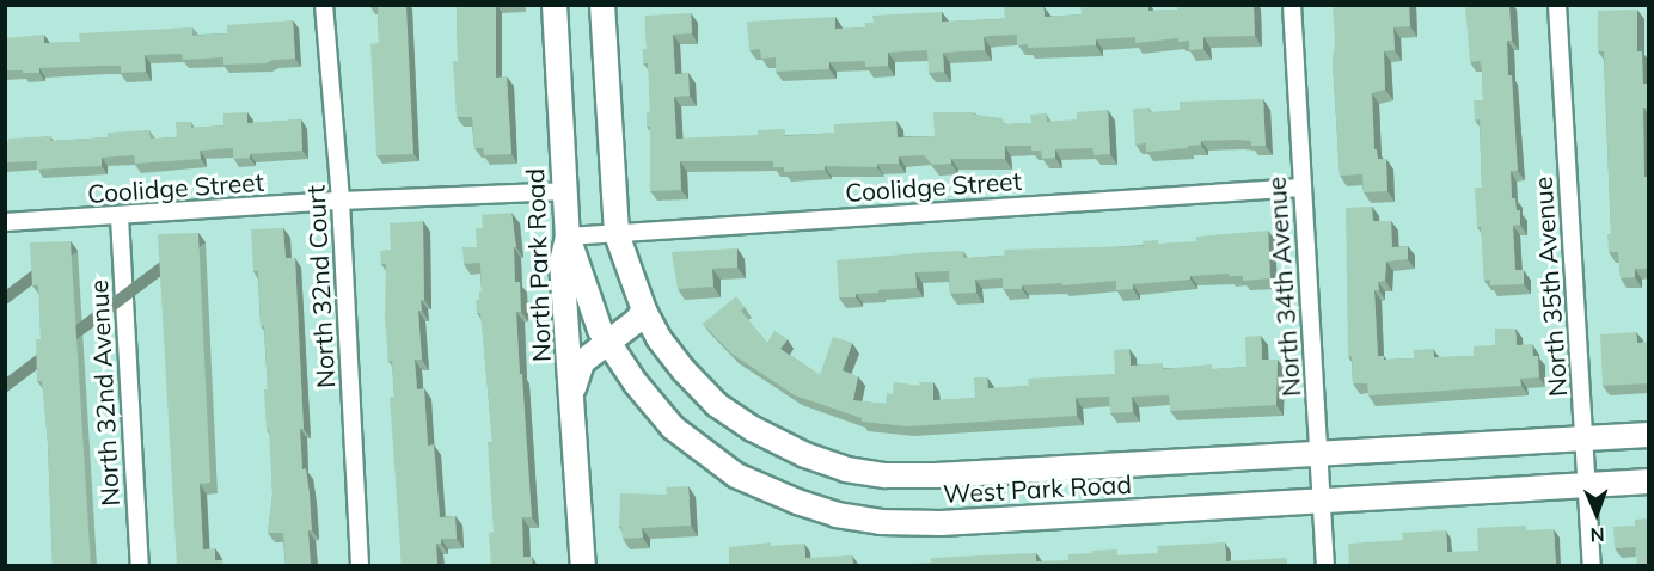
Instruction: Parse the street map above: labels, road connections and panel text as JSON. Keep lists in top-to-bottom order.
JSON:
{
  "streets": {
    "street": [
      "Coolidge Street",
      "North Park Road",
      "North 32nd Court",
      "North 34th Avenue",
      "North 35th Avenue",
      "North 32nd Avenue",
      "West Park Road"
    ]
  },
  "crossings": [
    ["Coolidge Street", "North Park Road"],
    ["Coolidge Street", "North 32nd Court"],
    ["Coolidge Street", "North 34th Avenue"],
    ["Coolidge Street", "North 32nd Avenue"],
    ["Coolidge Street", "West Park Road"],
    ["North Park Road", "West Park Road"],
    ["North 34th Avenue", "West Park Road"],
    ["North 35th Avenue", "West Park Road"]
  ],
  "north": "bottom"
}
